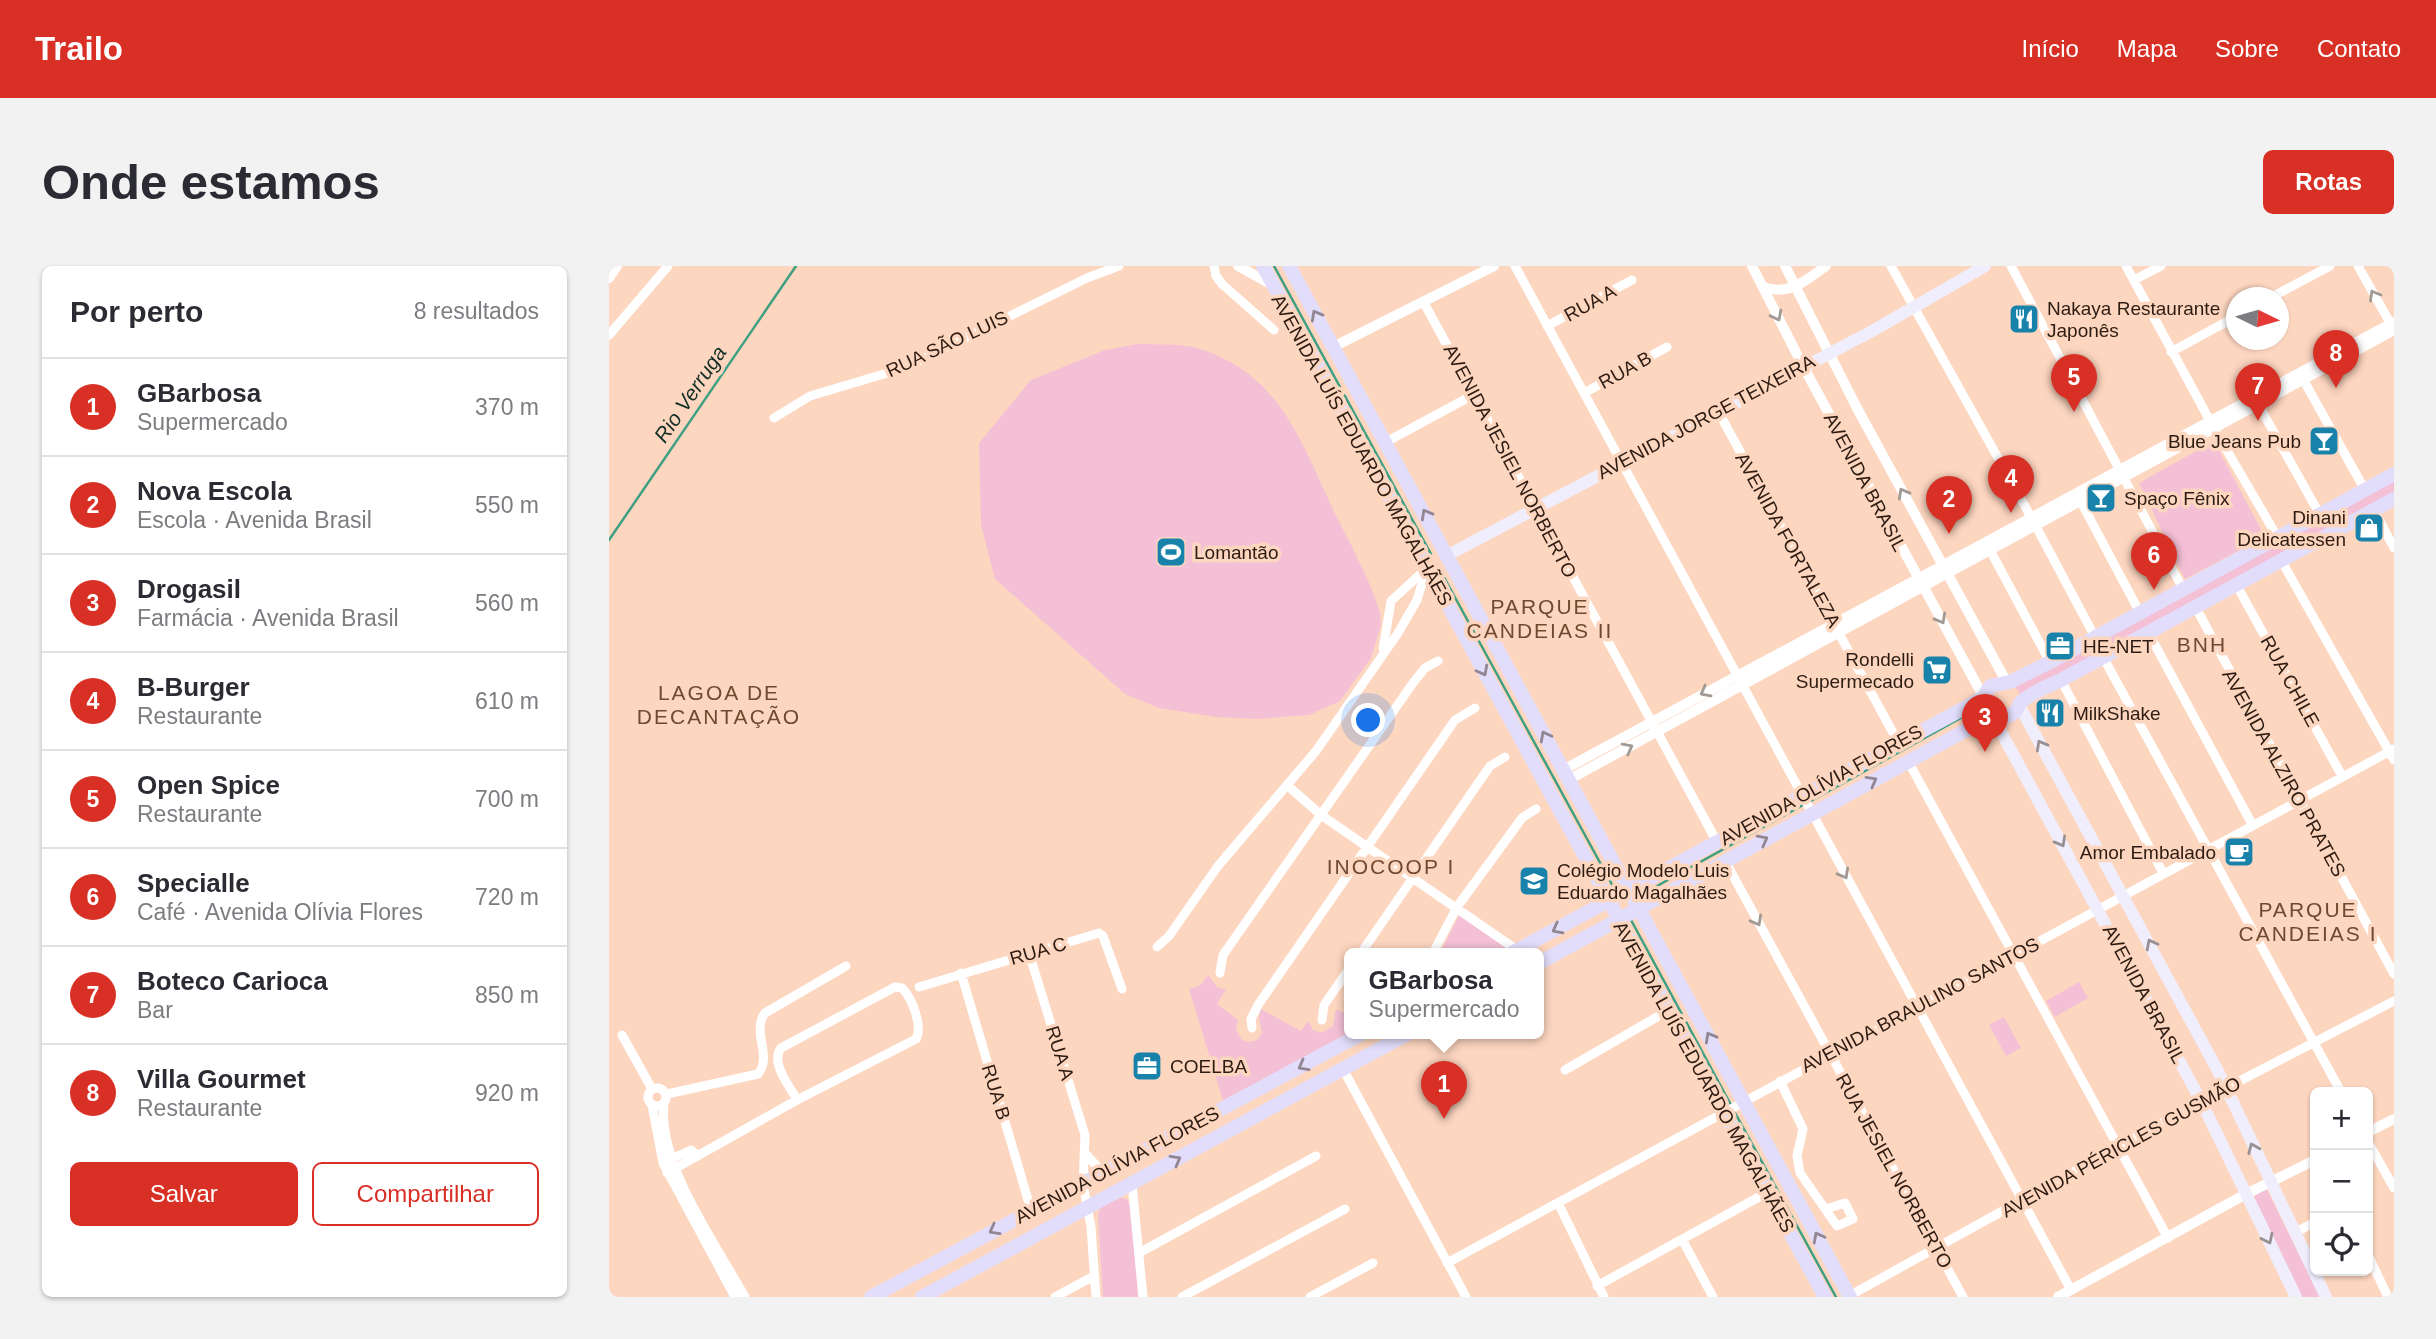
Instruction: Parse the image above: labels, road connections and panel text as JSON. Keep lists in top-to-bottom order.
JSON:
{
  "streets": {
    "main road": [
      "AVENIDA JORGE TEIXEIRA",
      "AVENIDA LUÍS EDUARDO MAGALHÃES",
      "AVENIDA BRASIL",
      "AVENIDA OLÍVIA FLORES"
    ],
    "street": [
      "RUA A",
      "RUA SÃO LUIS",
      "RUA B",
      "AVENIDA JESIEL NORBERTO",
      "AVENIDA FORTALEZA",
      "RUA CHILE",
      "AVENIDA ALZIRO PRATES",
      "RUA C",
      "AVENIDA BRAULINO SANTOS",
      "AVENIDA PÉRICLES GUSMÃO",
      "RUA JESIEL NORBERTO"
    ]
  },
  "crossings": [
    ["RUA A", "AVENIDA OLÍVIA FLORES"],
    ["RUA A", "RUA C"],
    ["RUA B", "AVENIDA OLÍVIA FLORES"],
    ["RUA B", "RUA C"],
    ["AVENIDA JORGE TEIXEIRA", "AVENIDA LUÍS EDUARDO MAGALHÃES"],
    ["AVENIDA JORGE TEIXEIRA", "AVENIDA JESIEL NORBERTO"],
    ["AVENIDA JORGE TEIXEIRA", "AVENIDA BRASIL"],
    ["AVENIDA JORGE TEIXEIRA", "AVENIDA FORTALEZA"],
    ["AVENIDA LUÍS EDUARDO MAGALHÃES", "AVENIDA OLÍVIA FLORES"],
    ["AVENIDA LUÍS EDUARDO MAGALHÃES", "AVENIDA BRAULINO SANTOS"],
    ["AVENIDA LUÍS EDUARDO MAGALHÃES", "AVENIDA PÉRICLES GUSMÃO"],
    ["AVENIDA JESIEL NORBERTO", "AVENIDA OLÍVIA FLORES"],
    ["AVENIDA BRASIL", "AVENIDA OLÍVIA FLORES"],
    ["AVENIDA BRASIL", "AVENIDA BRAULINO SANTOS"],
    ["AVENIDA BRASIL", "AVENIDA PÉRICLES GUSMÃO"],
    ["AVENIDA FORTALEZA", "AVENIDA OLÍVIA FLORES"],
    ["RUA CHILE", "AVENIDA OLÍVIA FLORES"],
    ["RUA CHILE", "AVENIDA BRAULINO SANTOS"],
    ["AVENIDA ALZIRO PRATES", "AVENIDA OLÍVIA FLORES"],
    ["AVENIDA ALZIRO PRATES", "AVENIDA BRAULINO SANTOS"],
    ["AVENIDA OLÍVIA FLORES", "RUA JESIEL NORBERTO"],
    ["AVENIDA BRAULINO SANTOS", "RUA JESIEL NORBERTO"],
    ["AVENIDA PÉRICLES GUSMÃO", "RUA JESIEL NORBERTO"]
  ],
  "one_way": ["RUA JESIEL NORBERTO"],
  "districts": [
    "PARQUE CANDEIAS II",
    "BNH",
    "LAGOA DE DECANTAÇÃO",
    "INOCOOP I",
    "PARQUE CANDEIAS I"
  ],
  "water": ["Rio Verruga"],
  "places": {
    "restaurant": ["Nakaya Restaurante Japonês", "MilkShake"],
    "bar": ["Blue Jeans Pub", "Spaço Fênix"],
    "shop": ["Dinani Delicatessen"],
    "sports": ["Lomantão"],
    "office": ["HE-NET", "COELBA"],
    "supermarket": ["Rondelli Supermecado"],
    "cafe": ["Amor Embalado"],
    "school or university": ["Colégio Modelo Luis Eduardo Magalhães"]
  },
  "north": "right",
  "page": {
    "header": "Trailo",
    "nav": [
      "Início",
      "Mapa",
      "Sobre",
      "Contato"
    ],
    "buttons": [
      "Rotas",
      ["Salvar", "Compartilhar"]
    ],
    "title": "Onde estamos",
    "heading": ["Por perto", "8 resultados"],
    "pins": [
      "8",
      "5",
      "7",
      "4",
      "2",
      "6",
      "3",
      "1"
    ],
    "list": [
      {
        "mark": "1",
        "name": "GBarbosa",
        "note": "Supermercado",
        "value": "370 m"
      },
      {
        "mark": "2",
        "name": "Nova Escola",
        "note": "Escola · Avenida Brasil",
        "value": "550 m"
      },
      {
        "mark": "3",
        "name": "Drogasil",
        "note": "Farmácia · Avenida Brasil",
        "value": "560 m"
      },
      {
        "mark": "4",
        "name": "B-Burger",
        "note": "Restaurante",
        "value": "610 m"
      },
      {
        "mark": "5",
        "name": "Open Spice",
        "note": "Restaurante",
        "value": "700 m"
      },
      {
        "mark": "6",
        "name": "Specialle",
        "note": "Café · Avenida Olívia Flores",
        "value": "720 m"
      },
      {
        "mark": "7",
        "name": "Boteco Carioca",
        "note": "Bar",
        "value": "850 m"
      },
      {
        "mark": "8",
        "name": "Villa Gourmet",
        "note": "Restaurante",
        "value": "920 m"
      }
    ],
    "popup": ["GBarbosa", "Supermercado"],
    "map_buttons": ["+", "−"]
  }
}
